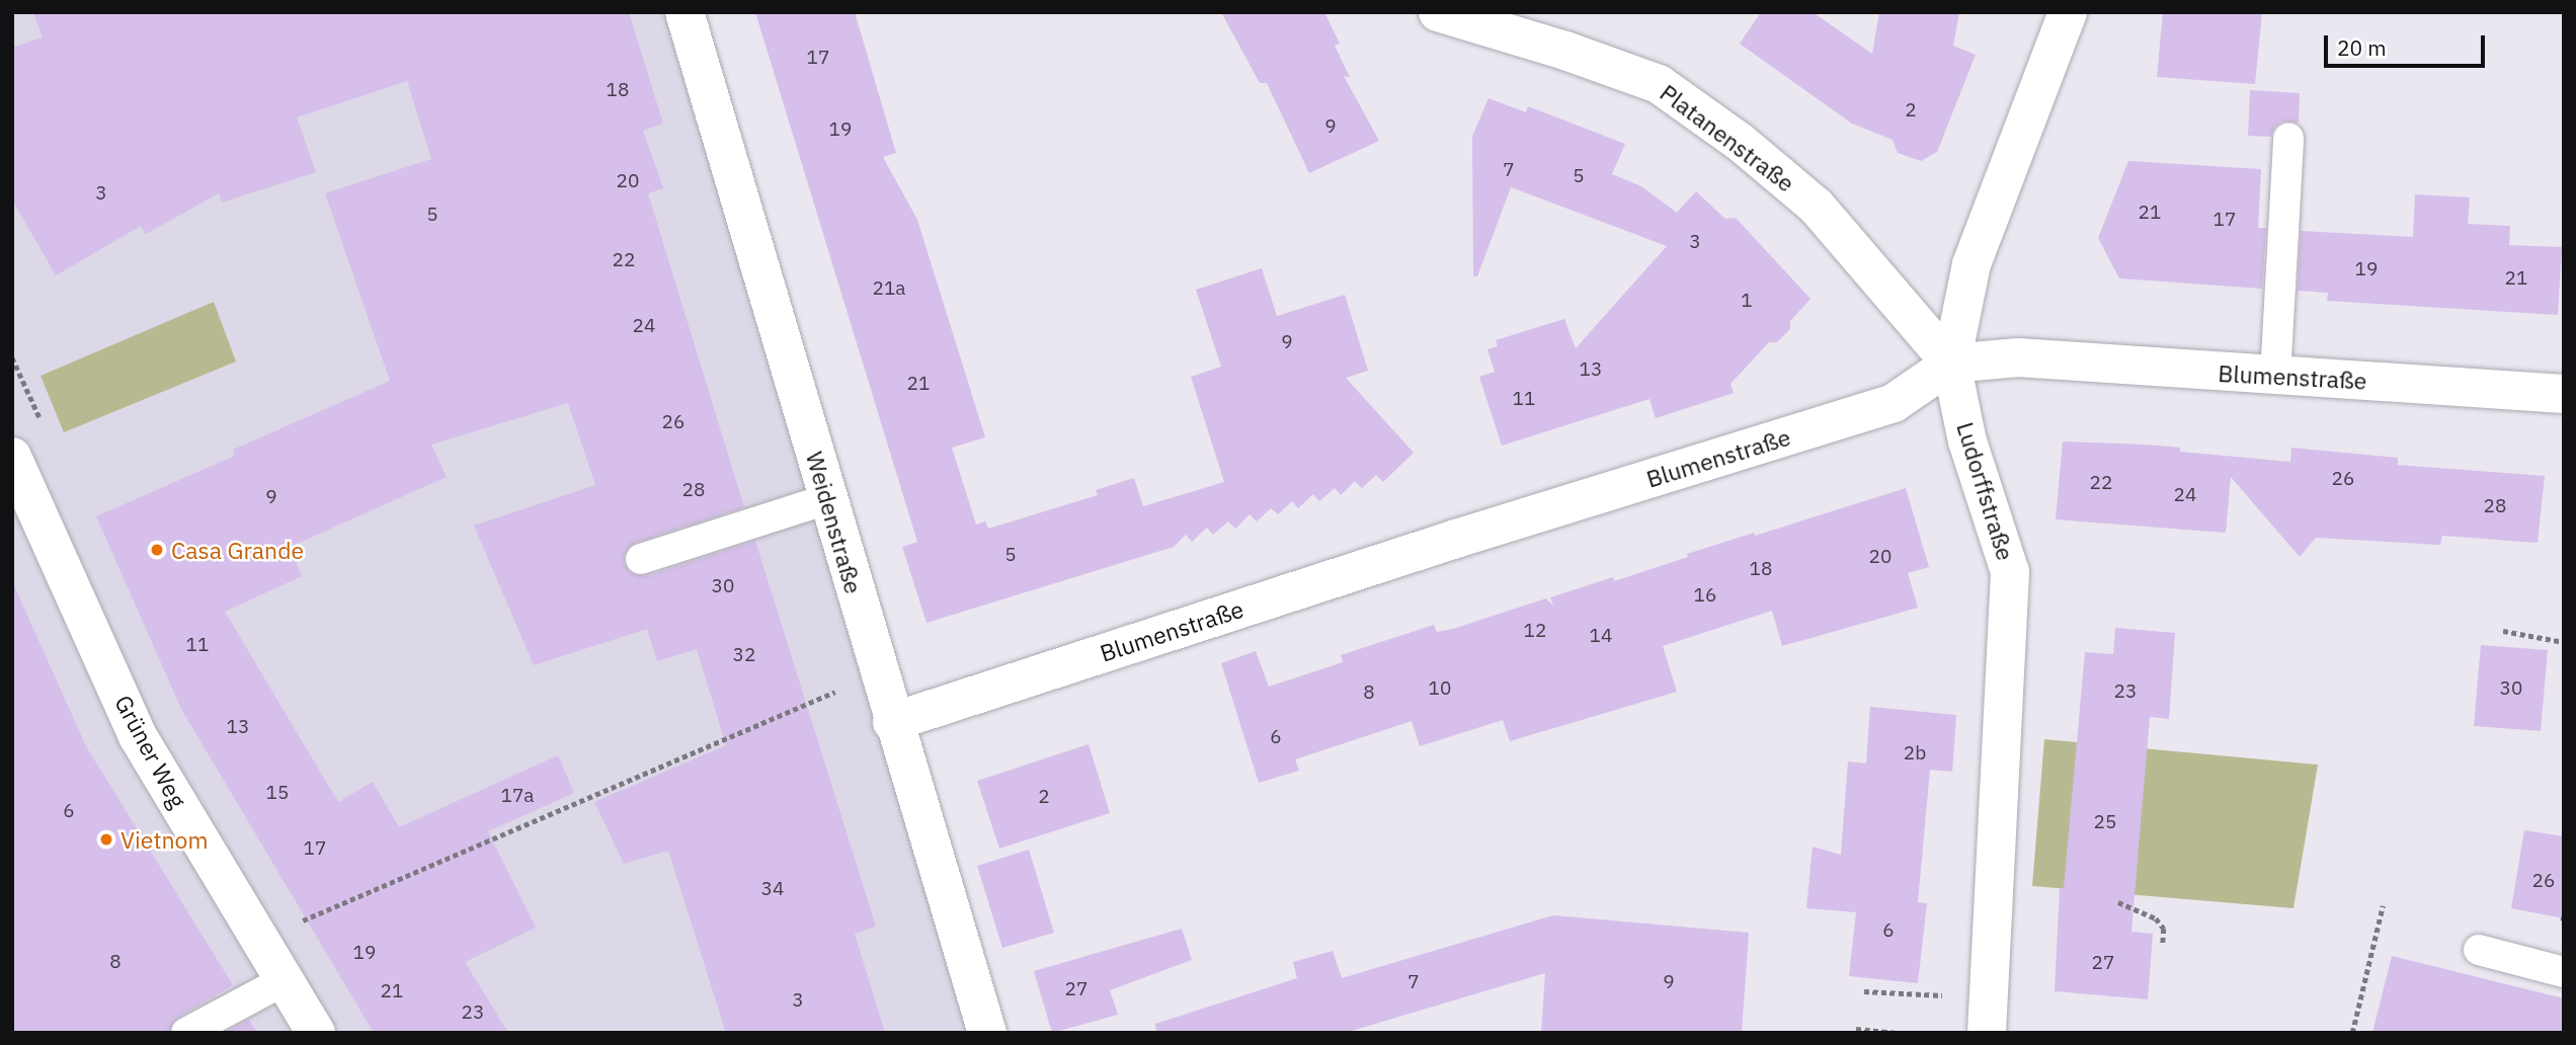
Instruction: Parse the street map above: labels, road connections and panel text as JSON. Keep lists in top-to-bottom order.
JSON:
{
  "streets": {
    "street": [
      "Platanenstraße",
      "Blumenstraße",
      "Ludorffstraße",
      "Weidenstraße",
      "Grüner Weg"
    ]
  },
  "crossings": [
    ["Platanenstraße", "Blumenstraße"],
    ["Platanenstraße", "Ludorffstraße"],
    ["Blumenstraße", "Ludorffstraße"],
    ["Blumenstraße", "Weidenstraße"]
  ],
  "places": ["Casa Grande", "Vietnom"],
  "house_numbers": [
    "17",
    "18",
    "2",
    "9",
    "19",
    "7",
    "5",
    "20",
    "3",
    "21",
    "5",
    "17",
    "3",
    "22",
    "19",
    "21",
    "21a",
    "1",
    "24",
    "9",
    "13",
    "21",
    "11",
    "26",
    "26",
    "22",
    "28",
    "24",
    "9",
    "28",
    "5",
    "20",
    "18",
    "30",
    "16",
    "12",
    "14",
    "11",
    "32",
    "10",
    "30",
    "23",
    "8",
    "13",
    "6",
    "2b",
    "15",
    "17a",
    "2",
    "6",
    "25",
    "17",
    "26",
    "34",
    "6",
    "19",
    "8",
    "27",
    "7",
    "9",
    "27",
    "21",
    "3",
    "23"
  ],
  "scale_bar": "20 m"
}
